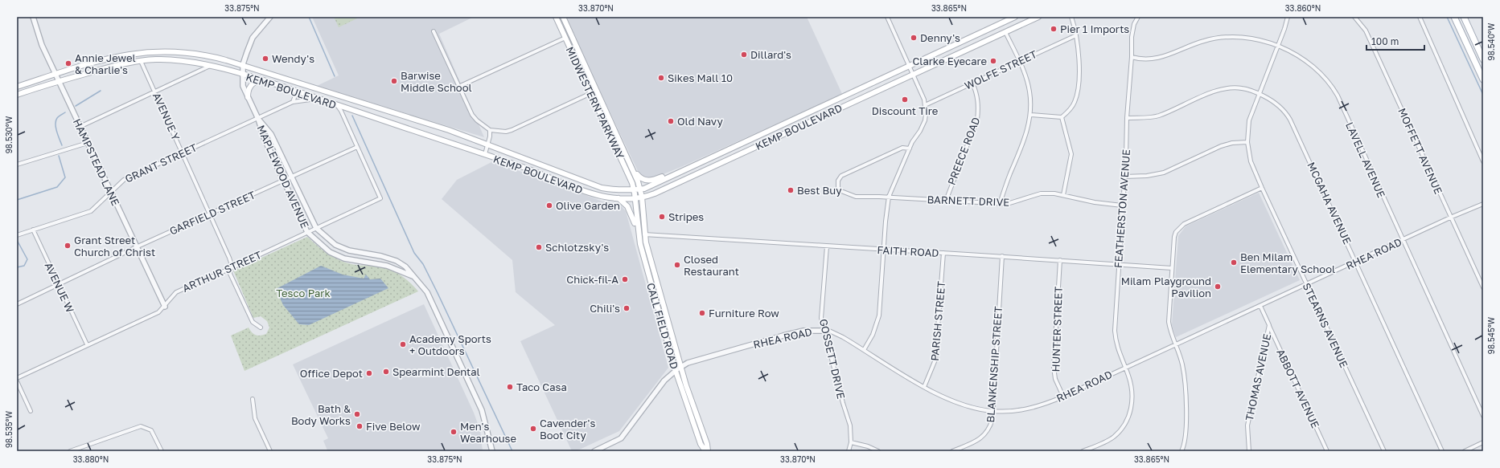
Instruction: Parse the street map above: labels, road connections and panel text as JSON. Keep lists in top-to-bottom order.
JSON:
{
  "streets": {
    "main road": ["KEMP BOULEVARD", "MIDWESTERN PARKWAY", "CALL FIELD ROAD"],
    "street": [
      "WOLFE STREET",
      "AVENUE Y",
      "PREECE ROAD",
      "MOFFETT AVENUE",
      "LAVELL AVENUE",
      "HAMPSTEAD LANE",
      "GRANT STREET",
      "MAPLEWOOD AVENUE",
      "BARNETT DRIVE",
      "MCGAHA AVENUE",
      "FEATHERSTON AVENUE",
      "GARFIELD STREET",
      "FAITH ROAD",
      "RHEA ROAD",
      "ARTHUR STREET",
      "AVENUE W",
      "PARISH STREET",
      "STEARNS AVENUE",
      "HUNTER STREET",
      "GOSSETT DRIVE",
      "BLANKENSHIP STREET",
      "THOMAS AVENUE",
      "ABBOTT AVENUE"
    ]
  },
  "crossings": [
    ["WOLFE STREET", "PREECE ROAD"],
    ["KEMP BOULEVARD", "MIDWESTERN PARKWAY"],
    ["KEMP BOULEVARD", "AVENUE Y"],
    ["KEMP BOULEVARD", "HAMPSTEAD LANE"],
    ["KEMP BOULEVARD", "GRANT STREET"],
    ["KEMP BOULEVARD", "MAPLEWOOD AVENUE"],
    ["KEMP BOULEVARD", "CALL FIELD ROAD"],
    ["MIDWESTERN PARKWAY", "CALL FIELD ROAD"],
    ["AVENUE Y", "GRANT STREET"],
    ["AVENUE Y", "GARFIELD STREET"],
    ["AVENUE Y", "ARTHUR STREET"],
    ["PREECE ROAD", "BARNETT DRIVE"],
    ["MOFFETT AVENUE", "RHEA ROAD"],
    ["LAVELL AVENUE", "FEATHERSTON AVENUE"],
    ["LAVELL AVENUE", "RHEA ROAD"],
    ["LAVELL AVENUE", "STEARNS AVENUE"],
    ["HAMPSTEAD LANE", "GRANT STREET"],
    ["HAMPSTEAD LANE", "GARFIELD STREET"],
    ["HAMPSTEAD LANE", "ARTHUR STREET"],
    ["GRANT STREET", "MAPLEWOOD AVENUE"],
    ["GRANT STREET", "AVENUE W"],
    ["MAPLEWOOD AVENUE", "GARFIELD STREET"],
    ["MAPLEWOOD AVENUE", "ARTHUR STREET"],
    ["BARNETT DRIVE", "FEATHERSTON AVENUE"],
    ["MCGAHA AVENUE", "FEATHERSTON AVENUE"],
    ["MCGAHA AVENUE", "RHEA ROAD"],
    ["MCGAHA AVENUE", "STEARNS AVENUE"],
    ["FEATHERSTON AVENUE", "FAITH ROAD"],
    ["FEATHERSTON AVENUE", "RHEA ROAD"],
    ["GARFIELD STREET", "ARTHUR STREET"],
    ["GARFIELD STREET", "AVENUE W"],
    ["FAITH ROAD", "PARISH STREET"],
    ["FAITH ROAD", "CALL FIELD ROAD"],
    ["FAITH ROAD", "HUNTER STREET"],
    ["FAITH ROAD", "GOSSETT DRIVE"],
    ["FAITH ROAD", "BLANKENSHIP STREET"],
    ["RHEA ROAD", "PARISH STREET"],
    ["RHEA ROAD", "STEARNS AVENUE"],
    ["RHEA ROAD", "CALL FIELD ROAD"],
    ["RHEA ROAD", "HUNTER STREET"],
    ["RHEA ROAD", "GOSSETT DRIVE"],
    ["RHEA ROAD", "BLANKENSHIP STREET"],
    ["RHEA ROAD", "THOMAS AVENUE"],
    ["ARTHUR STREET", "AVENUE W"],
    ["THOMAS AVENUE", "ABBOTT AVENUE"]
  ],
  "parks": ["Tesco Park"],
  "places": [
    "Pier 1 Imports",
    "Denny's",
    "Dillard's",
    "Wendy's",
    "Clarke Eyecare",
    "Annie Jewel & Charlie's",
    "Sikes Mall 10",
    "Barwise Middle School",
    "Discount Tire",
    "Old Navy",
    "Best Buy",
    "Olive Garden",
    "Stripes",
    "Grant Street Church of Christ",
    "Schlotzsky's",
    "Ben Milam Elementary School",
    "Closed Restaurant",
    "Chick-fil-A",
    "Milam Playground Pavilion",
    "Chili's",
    "Furniture Row",
    "Academy Sports + Outdoors",
    "Spearmint Dental",
    "Office Depot",
    "Taco Casa",
    "Bath & Body Works",
    "Five Below",
    "Cavender's Boot City",
    "Men's Wearhouse"
  ],
  "scale_bar": "100 m",
  "coordinates": [
    "33.875°N",
    "33.870°N",
    "33.865°N",
    "33.860°N",
    "98.540°W",
    "98.530°W",
    "98.545°W",
    "98.535°W",
    "33.880°N"
  ]
}
